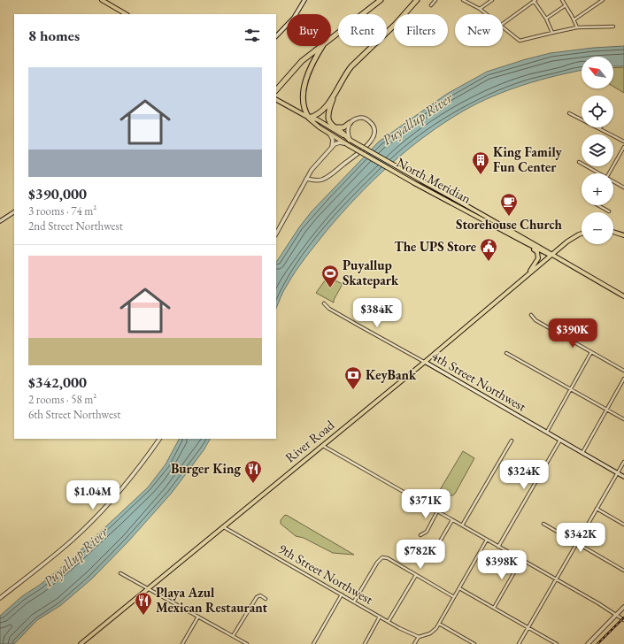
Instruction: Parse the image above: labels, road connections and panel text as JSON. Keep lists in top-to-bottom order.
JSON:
{
  "streets": {
    "main road": ["North Meridian", "River Road"],
    "street": ["4th Street Northwest", "9th Street Northwest"]
  },
  "crossings": [
    ["North Meridian", "River Road"],
    ["4th Street Northwest", "River Road"],
    ["River Road", "9th Street Northwest"]
  ],
  "water": ["Puyallup River"],
  "places": {
    "building": ["King Family Fun Center"],
    "cafe": ["Storehouse Church"],
    "public building": ["The UPS Store"],
    "sports": ["Puyallup Skatepark"],
    "bank": ["KeyBank"],
    "restaurant": ["Burger King", "Playa Azul Mexican Restaurant"]
  },
  "north": "top left",
  "page": {
    "chip": [
      "Buy",
      "Rent",
      "Filters",
      "New"
    ],
    "heading": "8 homes",
    "map_buttons": ["+", "−"],
    "list": [
      {
        "name": "$390,000",
        "note": "3 rooms · 74 m² · 2nd Street Northwest"
      },
      {
        "name": "$342,000",
        "note": "2 rooms · 58 m² · 6th Street Northwest"
      }
    ],
    "price": [
      "$384K",
      "$390K",
      "$324K",
      "$1.04M",
      "$371K",
      "$342K",
      "$782K",
      "$398K"
    ]
  }
}
